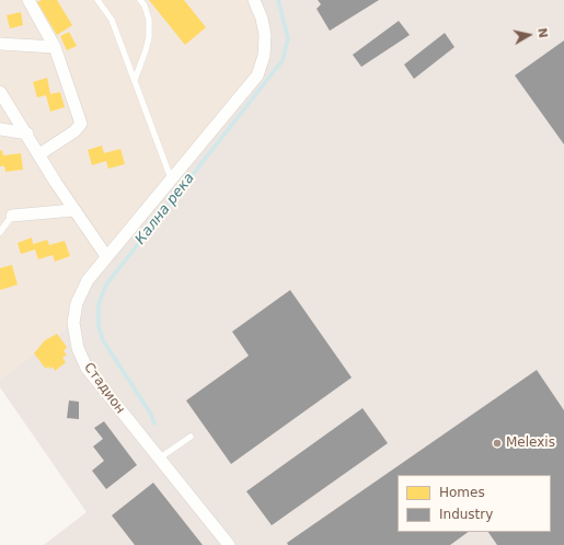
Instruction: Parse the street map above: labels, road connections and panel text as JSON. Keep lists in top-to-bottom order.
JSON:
{
  "streets": {
    "street": ["Стадион"]
  },
  "water": ["Кална река"],
  "places": ["Мelexis"],
  "legend": ["Homes", "Industry"],
  "north": "right"
}
